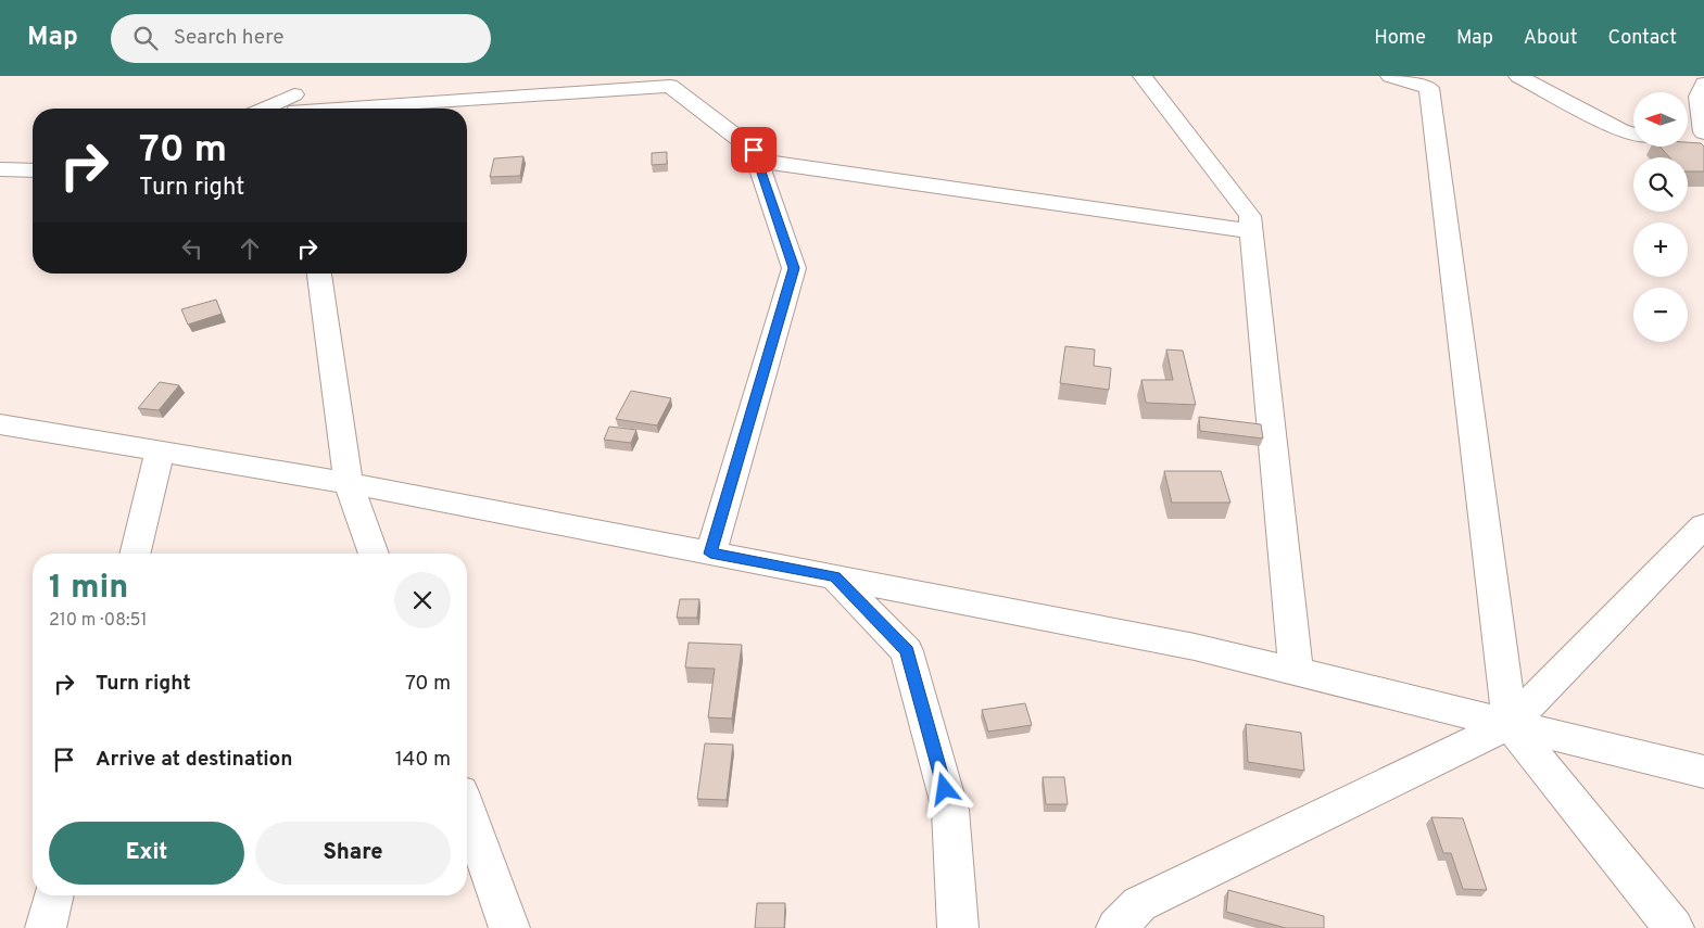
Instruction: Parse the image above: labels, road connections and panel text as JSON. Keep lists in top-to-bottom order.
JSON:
{
  "north": "left",
  "page": {
    "header": "Map",
    "search": "Search here",
    "nav": [
      "Home",
      "Map",
      "About",
      "Contact"
    ],
    "map_buttons": ["+", "−"],
    "turn": ["70 m", "Turn right"],
    "heading": ["1 min", "210 m · 08:51"],
    "list": [
      {
        "name": "Turn right",
        "value": "70 m"
      },
      {
        "name": "Arrive at destination",
        "value": "140 m"
      }
    ],
    "buttons": ["Exit", "Share"]
  }
}
